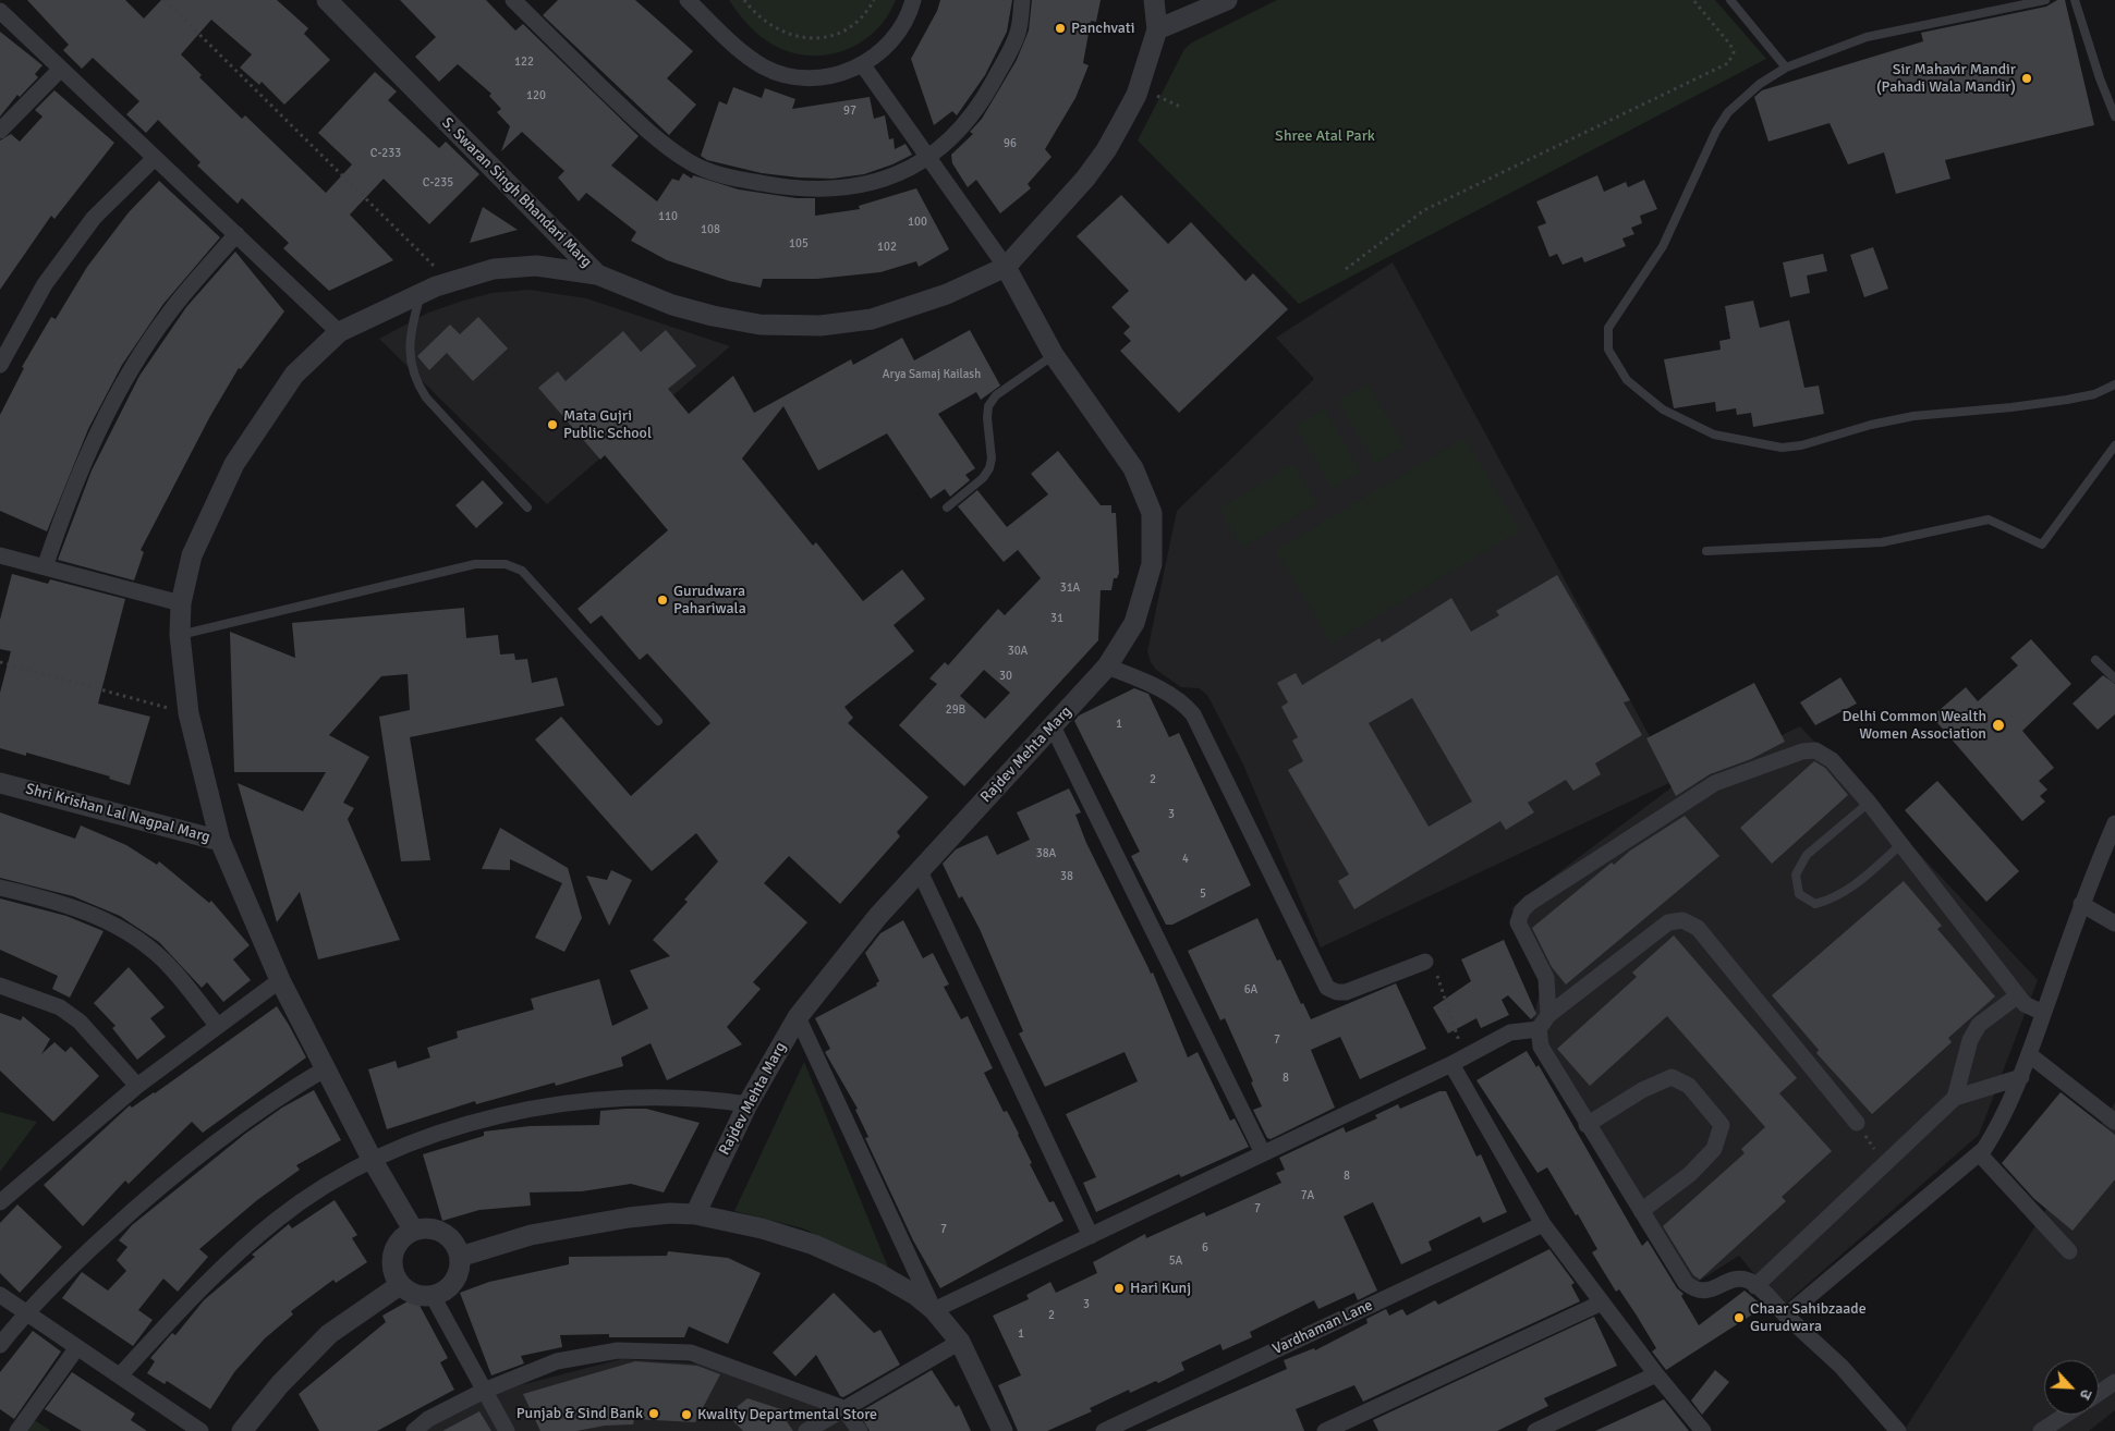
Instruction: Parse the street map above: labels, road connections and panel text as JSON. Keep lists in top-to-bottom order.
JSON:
{
  "streets": {
    "street": [
      "S. Swaran Singh Bhandari Marg",
      "Rajdev Mehta Marg",
      "Shri Krishan Lal Nagpal Marg",
      "Vardhaman Lane"
    ]
  },
  "crossings": [
    ["S. Swaran Singh Bhandari Marg", "Rajdev Mehta Marg"],
    ["S. Swaran Singh Bhandari Marg", "Shri Krishan Lal Nagpal Marg"]
  ],
  "parks": ["Shree Atal Park"],
  "places": [
    "Panchvati",
    "Sir Mahavir Mandir (Pahadi Wala Mandir)",
    "Mata Gujri Public School",
    "Gurudwara Pahariwala",
    "Delhi Common Wealth Women Association",
    "Hari Kunj",
    "Chaar Sahibzaade Gurudwara",
    "Punjab & Sind Bank",
    "Kwality Departmental Store"
  ],
  "house_numbers": [
    "122",
    "120",
    "97",
    "96",
    "C-233",
    "C-235",
    "110",
    "100",
    "108",
    "105",
    "102",
    "Arya Samaj Kailash",
    "31A",
    "31",
    "30A",
    "30",
    "29B",
    "1",
    "2",
    "3",
    "38A",
    "4",
    "38",
    "5",
    "6A",
    "7",
    "8",
    "8",
    "7A",
    "7",
    "7",
    "6",
    "5A",
    "3",
    "2",
    "1"
  ],
  "north": "bottom right"
}
